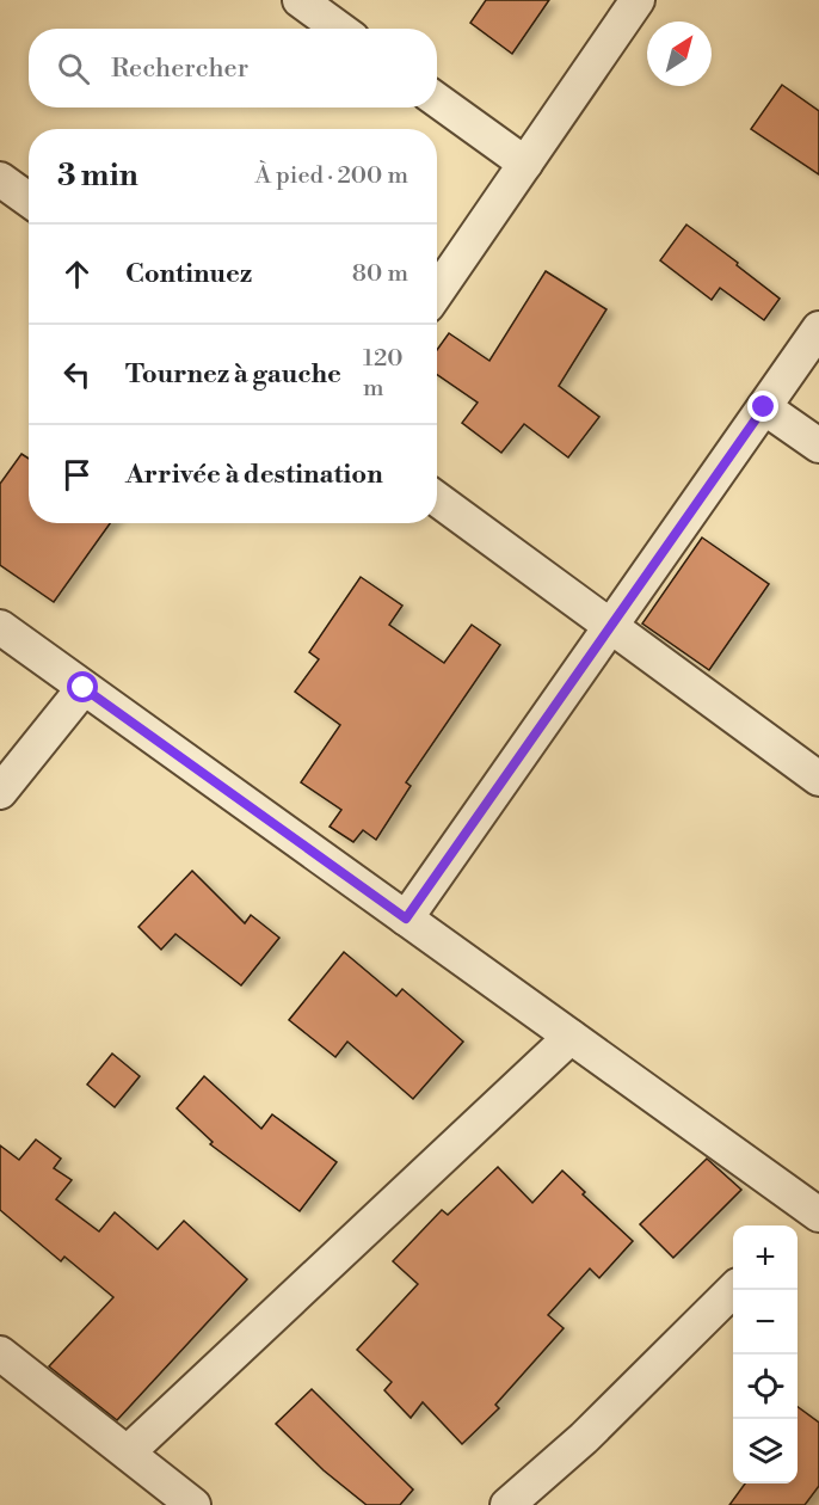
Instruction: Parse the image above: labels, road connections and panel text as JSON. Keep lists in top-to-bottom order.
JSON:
{
  "north": "top right",
  "page": {
    "search": "Rechercher",
    "heading": ["3 min", "À pied · 200 m"],
    "list": [
      ["Continuez", "80 m"],
      ["Tournez à gauche", "120 m"],
      "Arrivée à destination"
    ],
    "map_buttons": ["+", "−"]
  }
}
